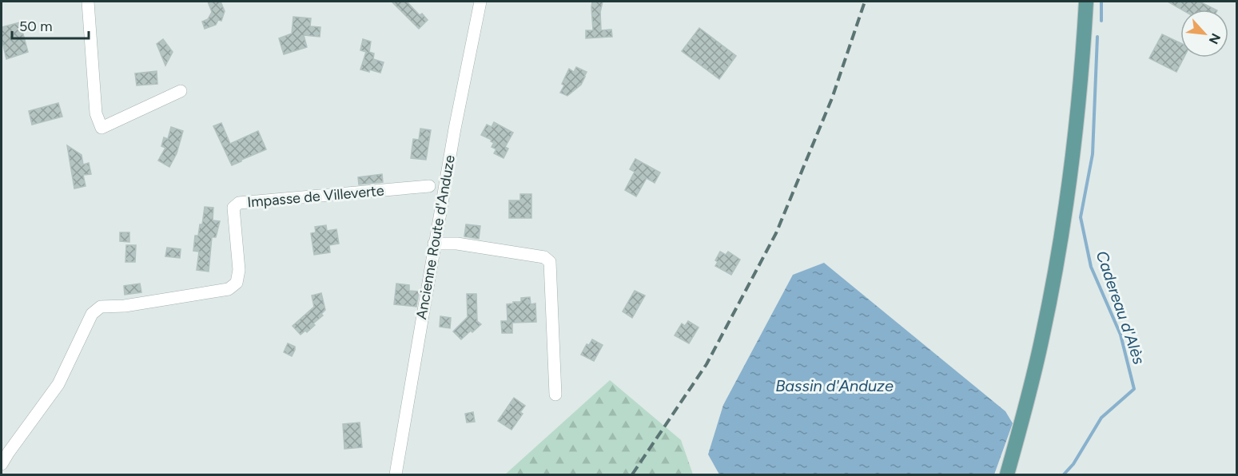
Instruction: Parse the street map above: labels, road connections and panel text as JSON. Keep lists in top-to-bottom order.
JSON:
{
  "streets": {
    "street": ["Impasse de Villeverte", "Ancienne Route d'Anduze"]
  },
  "water": ["Cadereau d'Alès", "Bassin d'Anduze"],
  "scale_bar": "50 m",
  "north": "bottom right"
}
